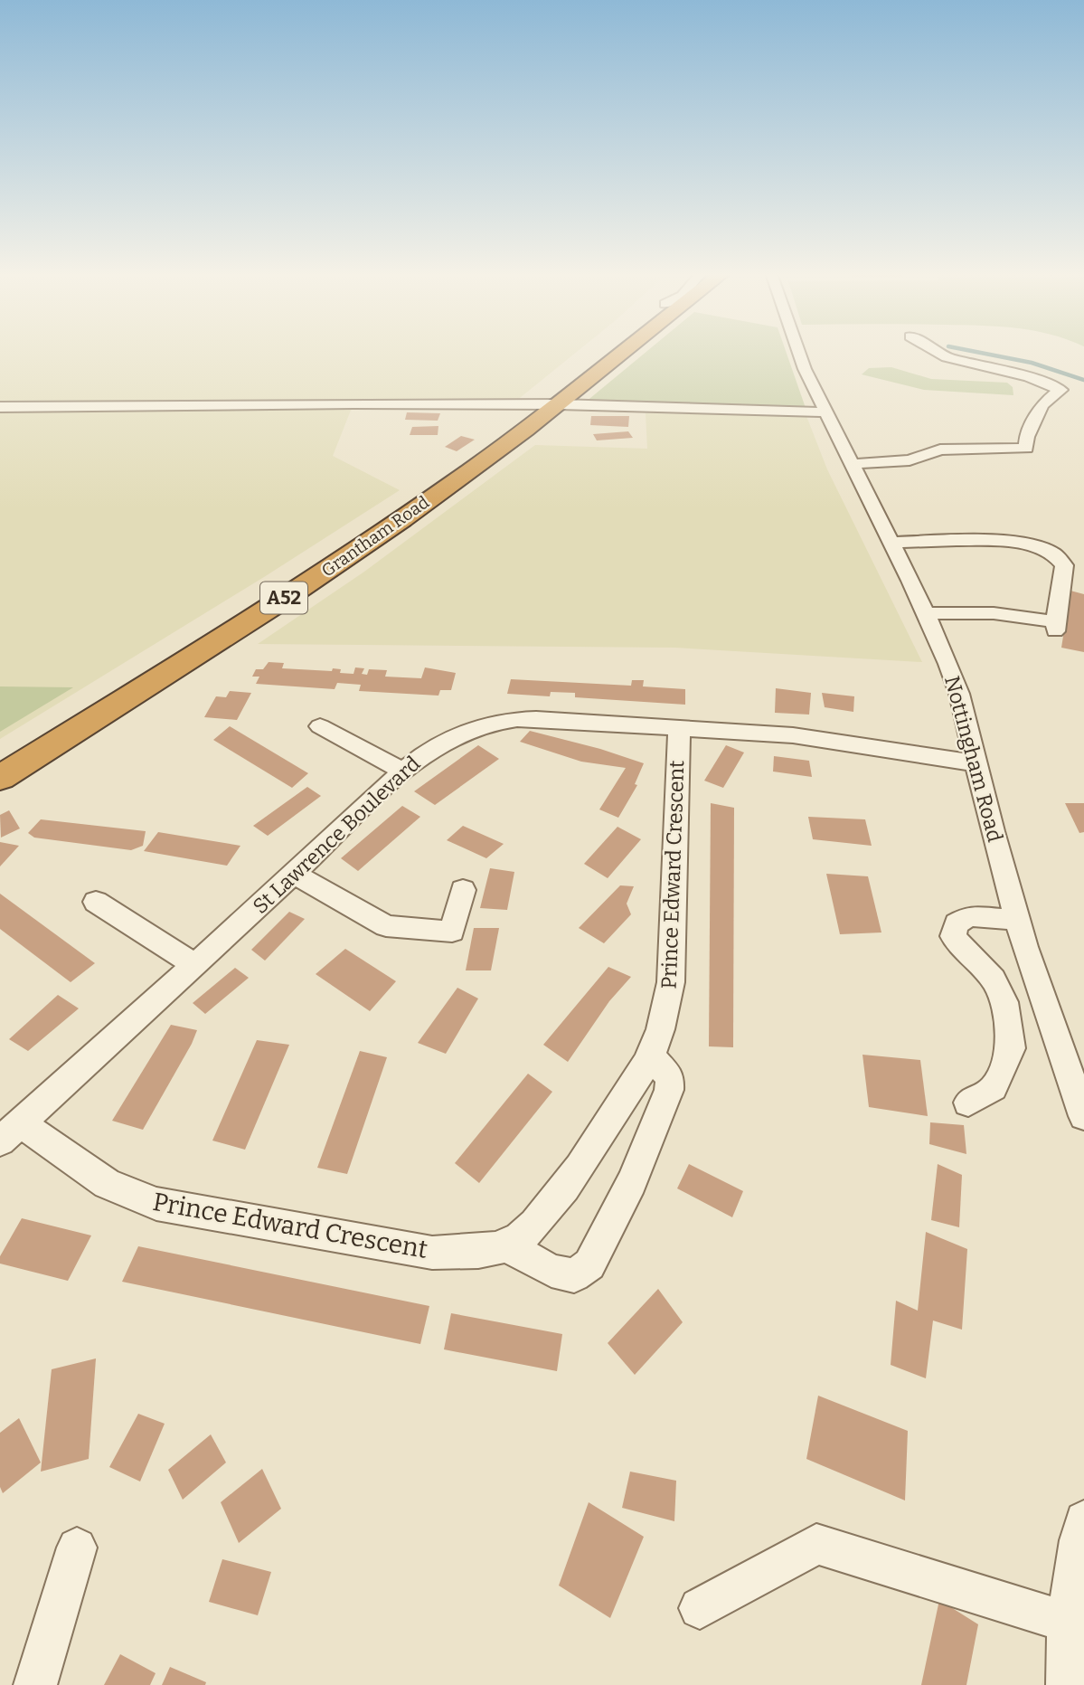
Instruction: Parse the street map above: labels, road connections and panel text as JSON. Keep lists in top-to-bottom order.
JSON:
{
  "streets": {
    "highway": ["Grantham Road", "A52"],
    "street": ["Nottingham Road", "St Lawrence Boulevard", "Prince Edward Crescent"]
  },
  "crossings": [
    ["Nottingham Road", "St Lawrence Boulevard"],
    ["St Lawrence Boulevard", "Prince Edward Crescent"]
  ]
}
